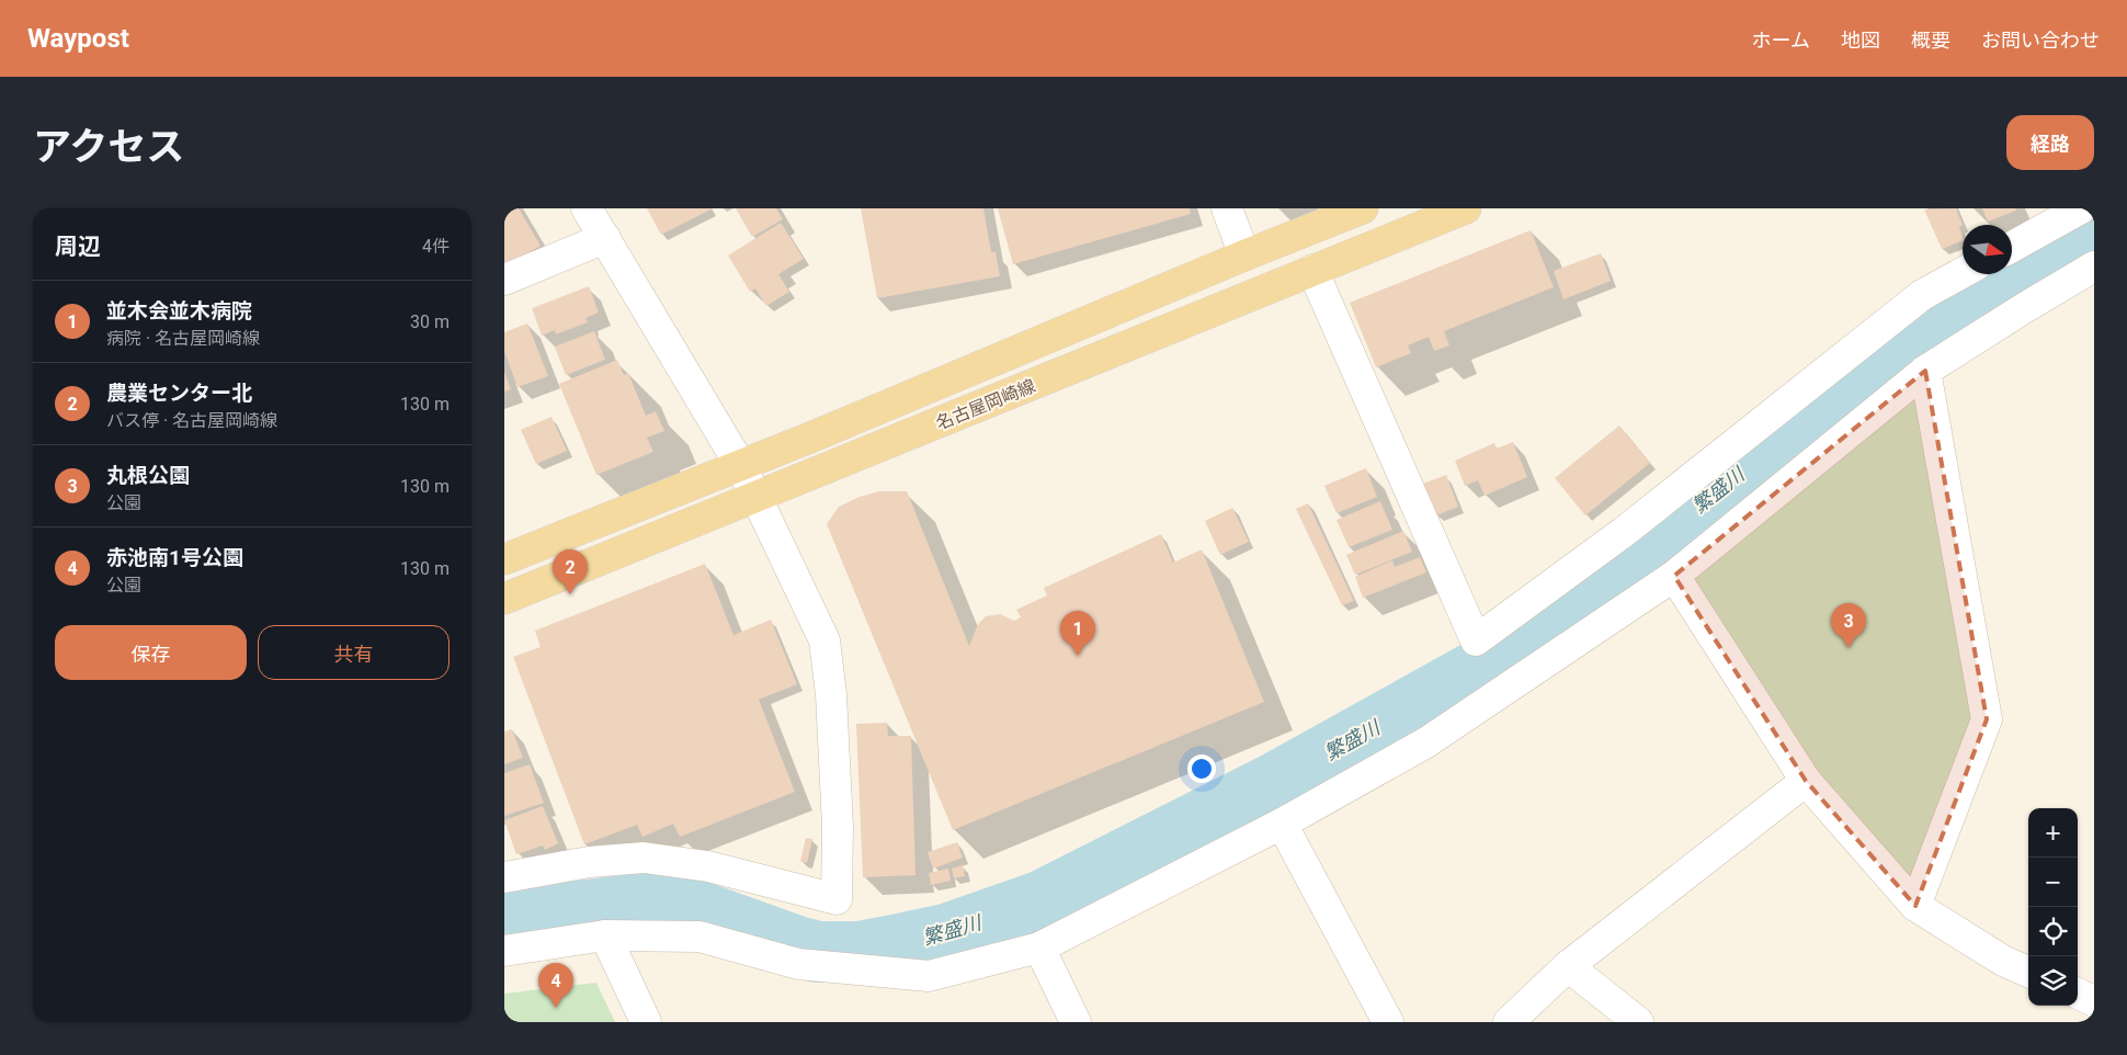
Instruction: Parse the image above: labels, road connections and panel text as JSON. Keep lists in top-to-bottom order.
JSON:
{
  "streets": {
    "main road": ["名古屋岡崎線"]
  },
  "water": ["繁盛川"],
  "north": "right",
  "page": {
    "header": "Waypost",
    "nav": [
      "ホーム",
      "地図",
      "概要",
      "お問い合わせ"
    ],
    "title": "アクセス",
    "buttons": [
      "経路",
      ["保存", "共有"]
    ],
    "heading": ["周辺", "4件"],
    "list": [
      {
        "mark": "1",
        "name": "並木会並木病院",
        "note": "病院 · 名古屋岡崎線",
        "value": "30 m"
      },
      {
        "mark": "2",
        "name": "農業センター北",
        "note": "バス停 · 名古屋岡崎線",
        "value": "130 m"
      },
      {
        "mark": "3",
        "name": "丸根公園",
        "note": "公園",
        "value": "130 m"
      },
      {
        "mark": "4",
        "name": "赤池南1号公園",
        "note": "公園",
        "value": "130 m"
      }
    ],
    "pins": [
      "2",
      "3",
      "1",
      "4"
    ],
    "map_buttons": ["+", "−"]
  }
}
